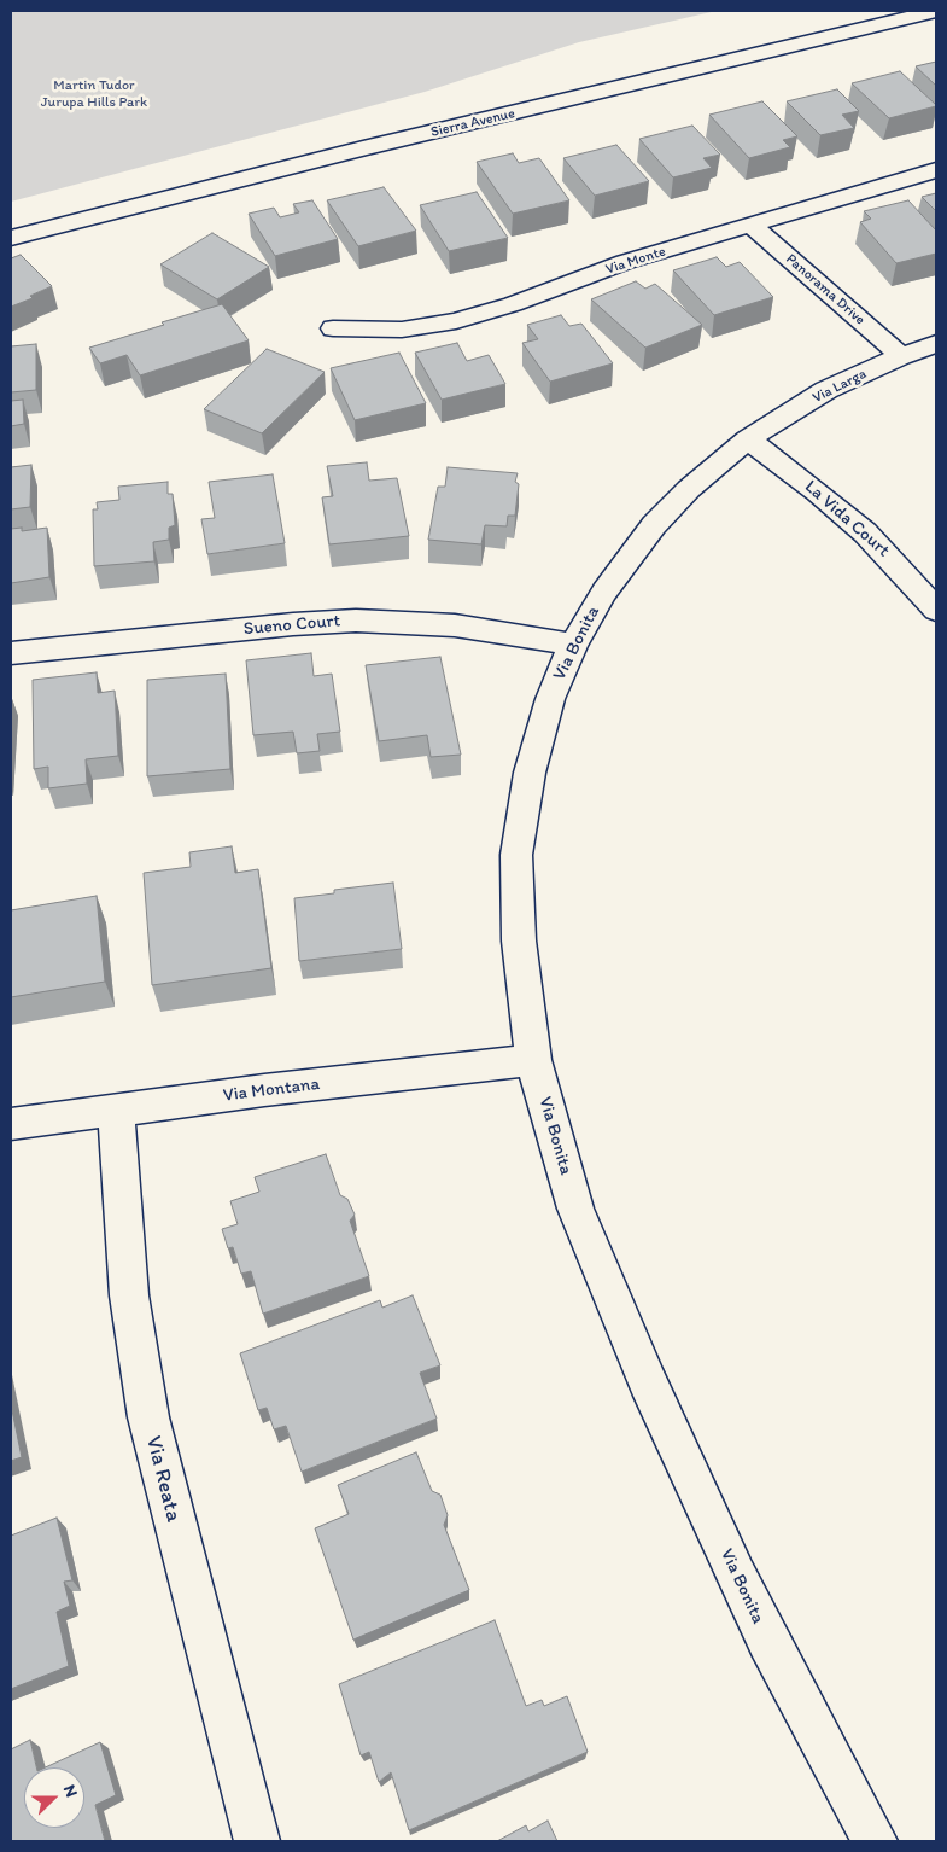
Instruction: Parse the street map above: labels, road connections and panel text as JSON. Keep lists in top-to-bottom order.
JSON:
{
  "streets": {
    "street": [
      "Sierra Avenue",
      "Via Monte",
      "Panorama Drive",
      "Via Larga",
      "La Vida Court",
      "Sueno Court",
      "Via Bonita",
      "Via Montana",
      "Via Reata"
    ]
  },
  "crossings": [
    ["Via Monte", "Panorama Drive"],
    ["Panorama Drive", "Via Larga"],
    ["Via Larga", "La Vida Court"],
    ["Via Larga", "Via Bonita"],
    ["La Vida Court", "Via Bonita"],
    ["Sueno Court", "Via Bonita"],
    ["Via Bonita", "Via Montana"],
    ["Via Montana", "Via Reata"]
  ],
  "parks": ["Martin Tudor Jurupa Hills Park"],
  "north": "right"
}
